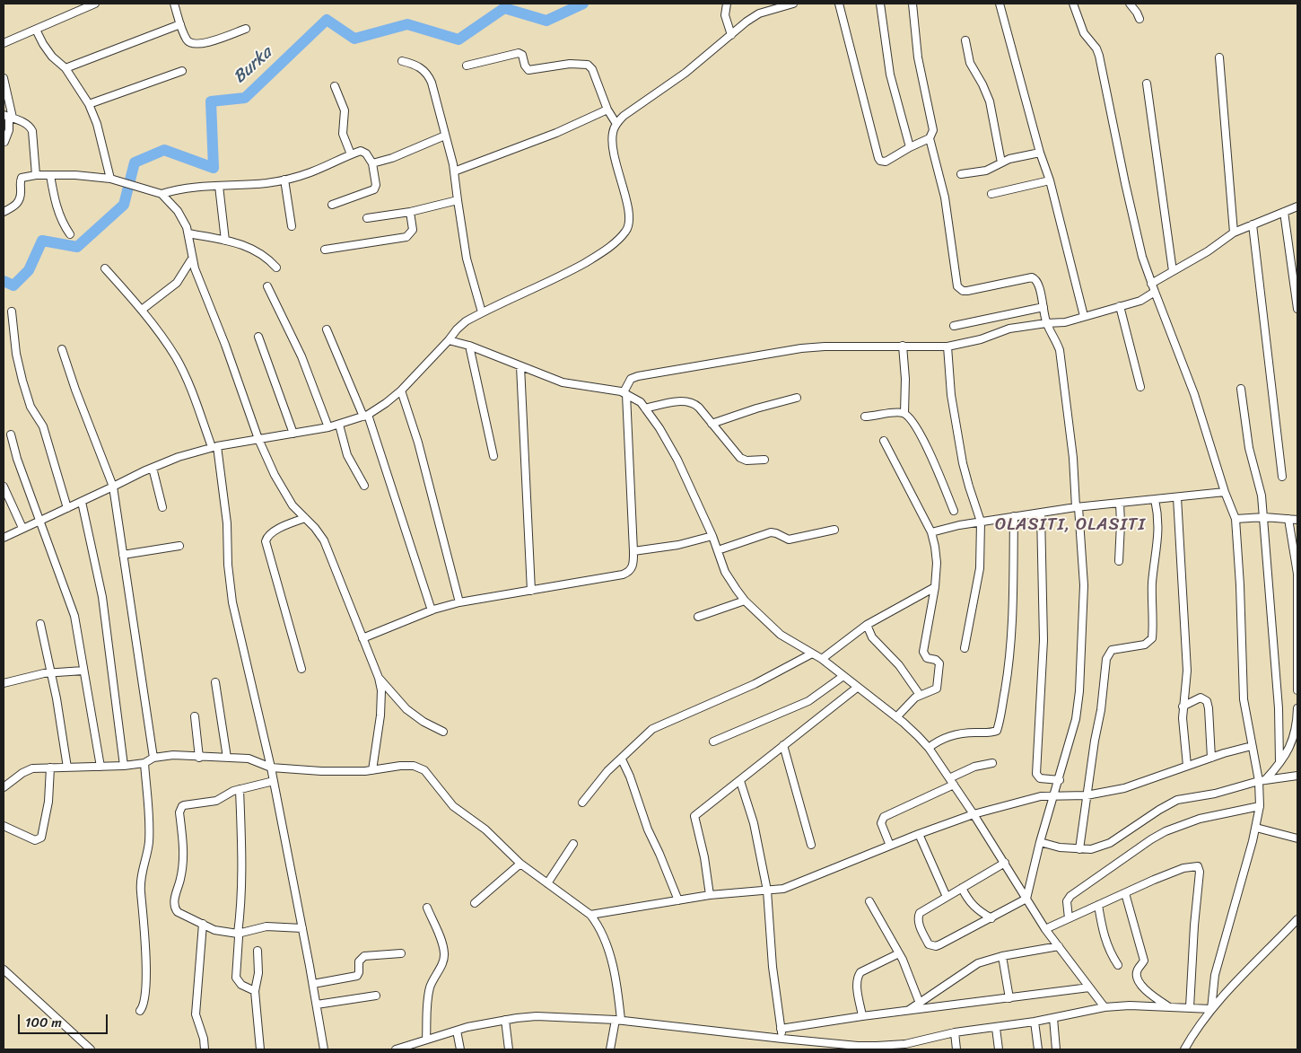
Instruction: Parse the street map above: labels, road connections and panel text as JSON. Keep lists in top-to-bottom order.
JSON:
{
  "districts": ["OLASITI, OLASITI"],
  "water": ["Burka"],
  "scale_bar": "100 m"
}
